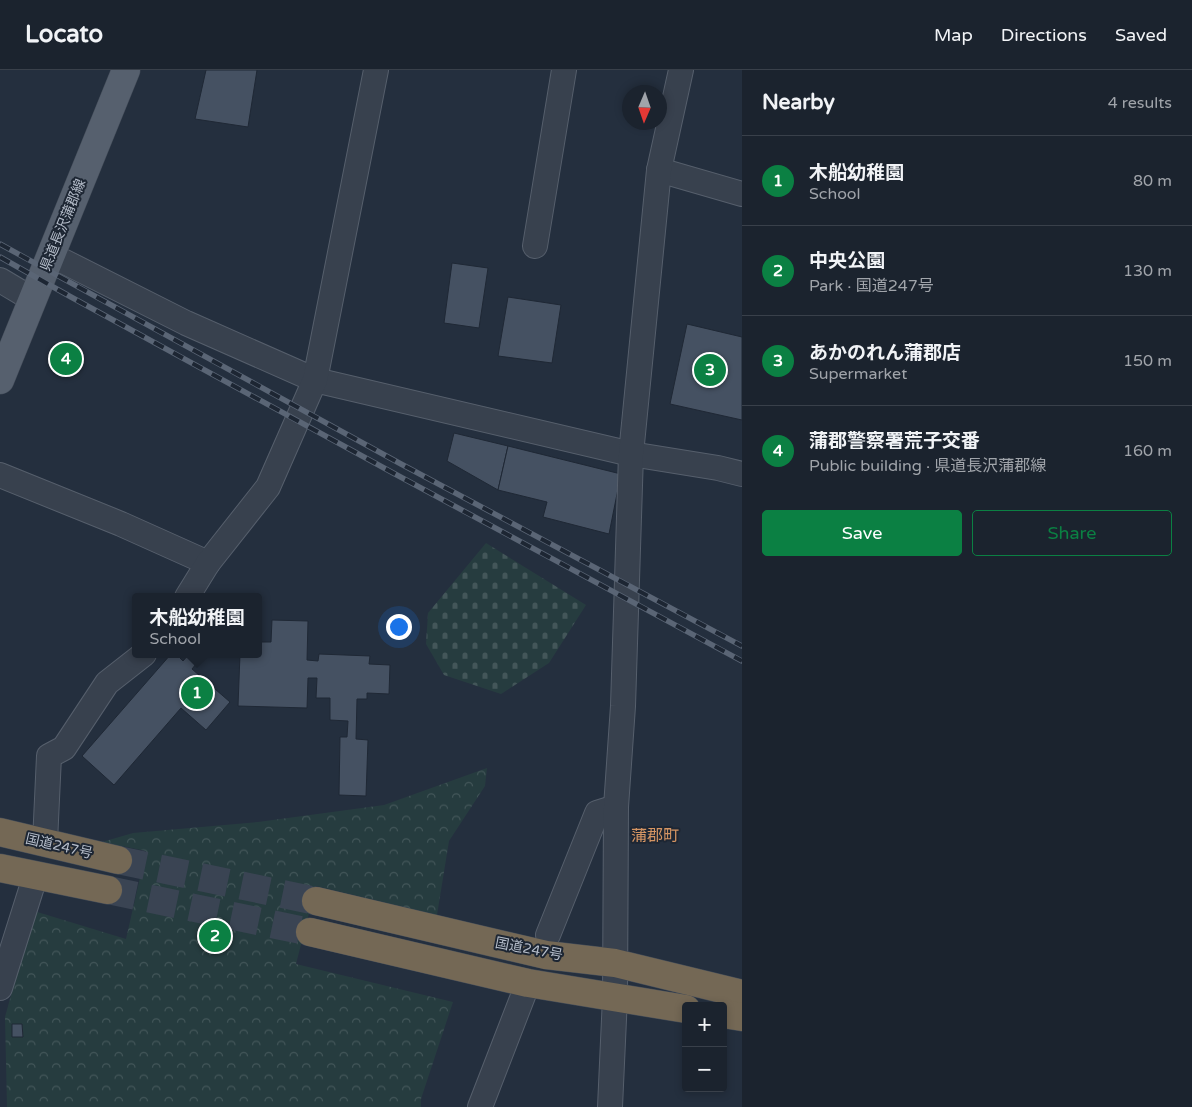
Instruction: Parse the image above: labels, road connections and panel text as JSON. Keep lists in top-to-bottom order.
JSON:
{
  "streets": {
    "highway": ["国道247号"],
    "main road": ["県道長沢蒲郡線"]
  },
  "districts": ["蒲郡町"],
  "north": "bottom",
  "page": {
    "header": "Locato",
    "nav": ["Map", "Directions", "Saved"],
    "heading": ["Nearby", "4 results"],
    "list": [
      {
        "mark": "1",
        "name": "木船幼稚園",
        "note": "School",
        "value": "80 m"
      },
      {
        "mark": "2",
        "name": "中央公園",
        "note": "Park · 国道247号",
        "value": "130 m"
      },
      {
        "mark": "3",
        "name": "あかのれん蒲郡店",
        "note": "Supermarket",
        "value": "150 m"
      },
      {
        "mark": "4",
        "name": "蒲郡警察署荒子交番",
        "note": "Public building · 県道長沢蒲郡線",
        "value": "160 m"
      }
    ],
    "pins": [
      "4",
      "3",
      "1",
      "2"
    ],
    "buttons": ["Save", "Share"],
    "popup": ["木船幼稚園", "School"],
    "map_buttons": ["+", "−"]
  }
}
